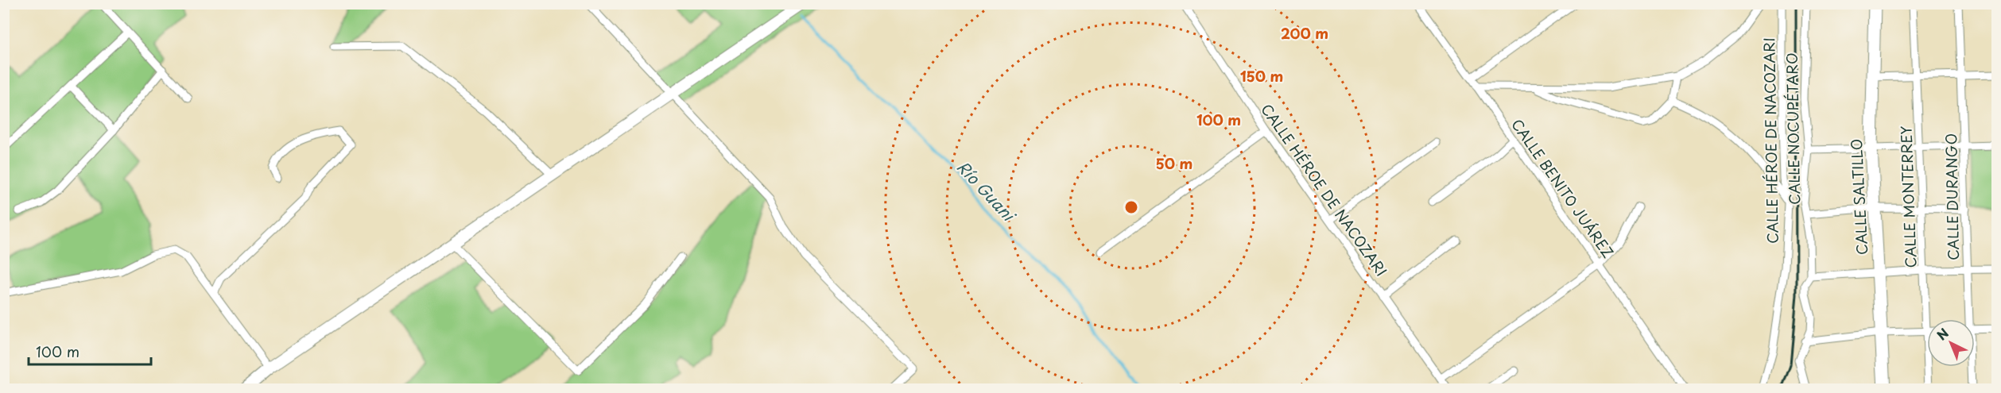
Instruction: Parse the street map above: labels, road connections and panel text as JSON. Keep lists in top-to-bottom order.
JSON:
{
  "streets": {
    "main road": ["CALLE SALTILLO"],
    "street": [
      "CALLE NOCUPÉTARO",
      "CALLE HÉROE DE NACOZARI",
      "CALLE BENITO JUÁREZ",
      "CALLE MONTERREY",
      "CALLE DURANGO"
    ]
  },
  "water": ["Río Guani"],
  "scale_bar": "100 m",
  "north": "top left",
  "rings": [
    "200 m",
    "150 m",
    "100 m",
    "50 m"
  ]
}
